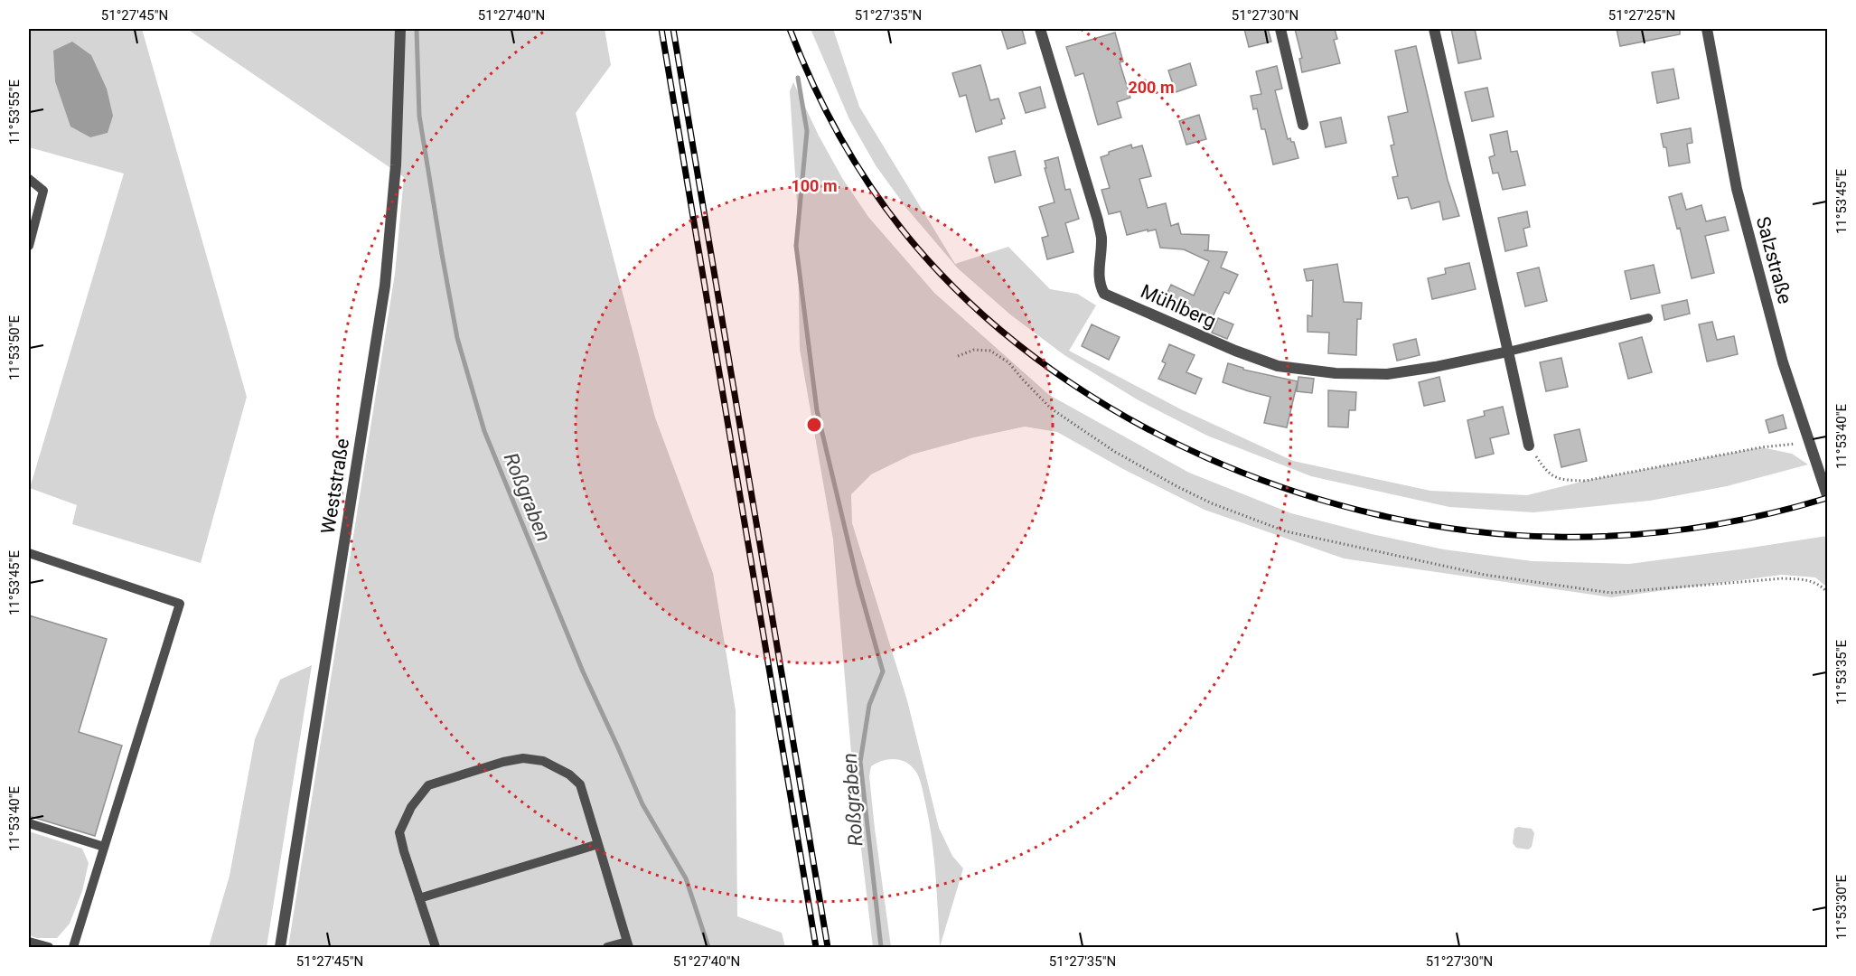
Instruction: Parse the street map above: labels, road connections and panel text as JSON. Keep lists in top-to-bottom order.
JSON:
{
  "streets": {
    "street": ["Salzstraße", "Mühlberg", "Weststraße"]
  },
  "water": ["Roßgraben"],
  "coordinates": [
    "51°27'45\"N",
    "51°27'40\"N",
    "51°27'35\"N",
    "51°27'30\"N",
    "51°27'25\"N",
    "11°53'55\"E",
    "11°53'45\"E",
    "11°53'50\"E",
    "11°53'40\"E",
    "11°53'35\"E",
    "11°53'30\"E"
  ],
  "rings": ["200 m", "100 m"]
}
